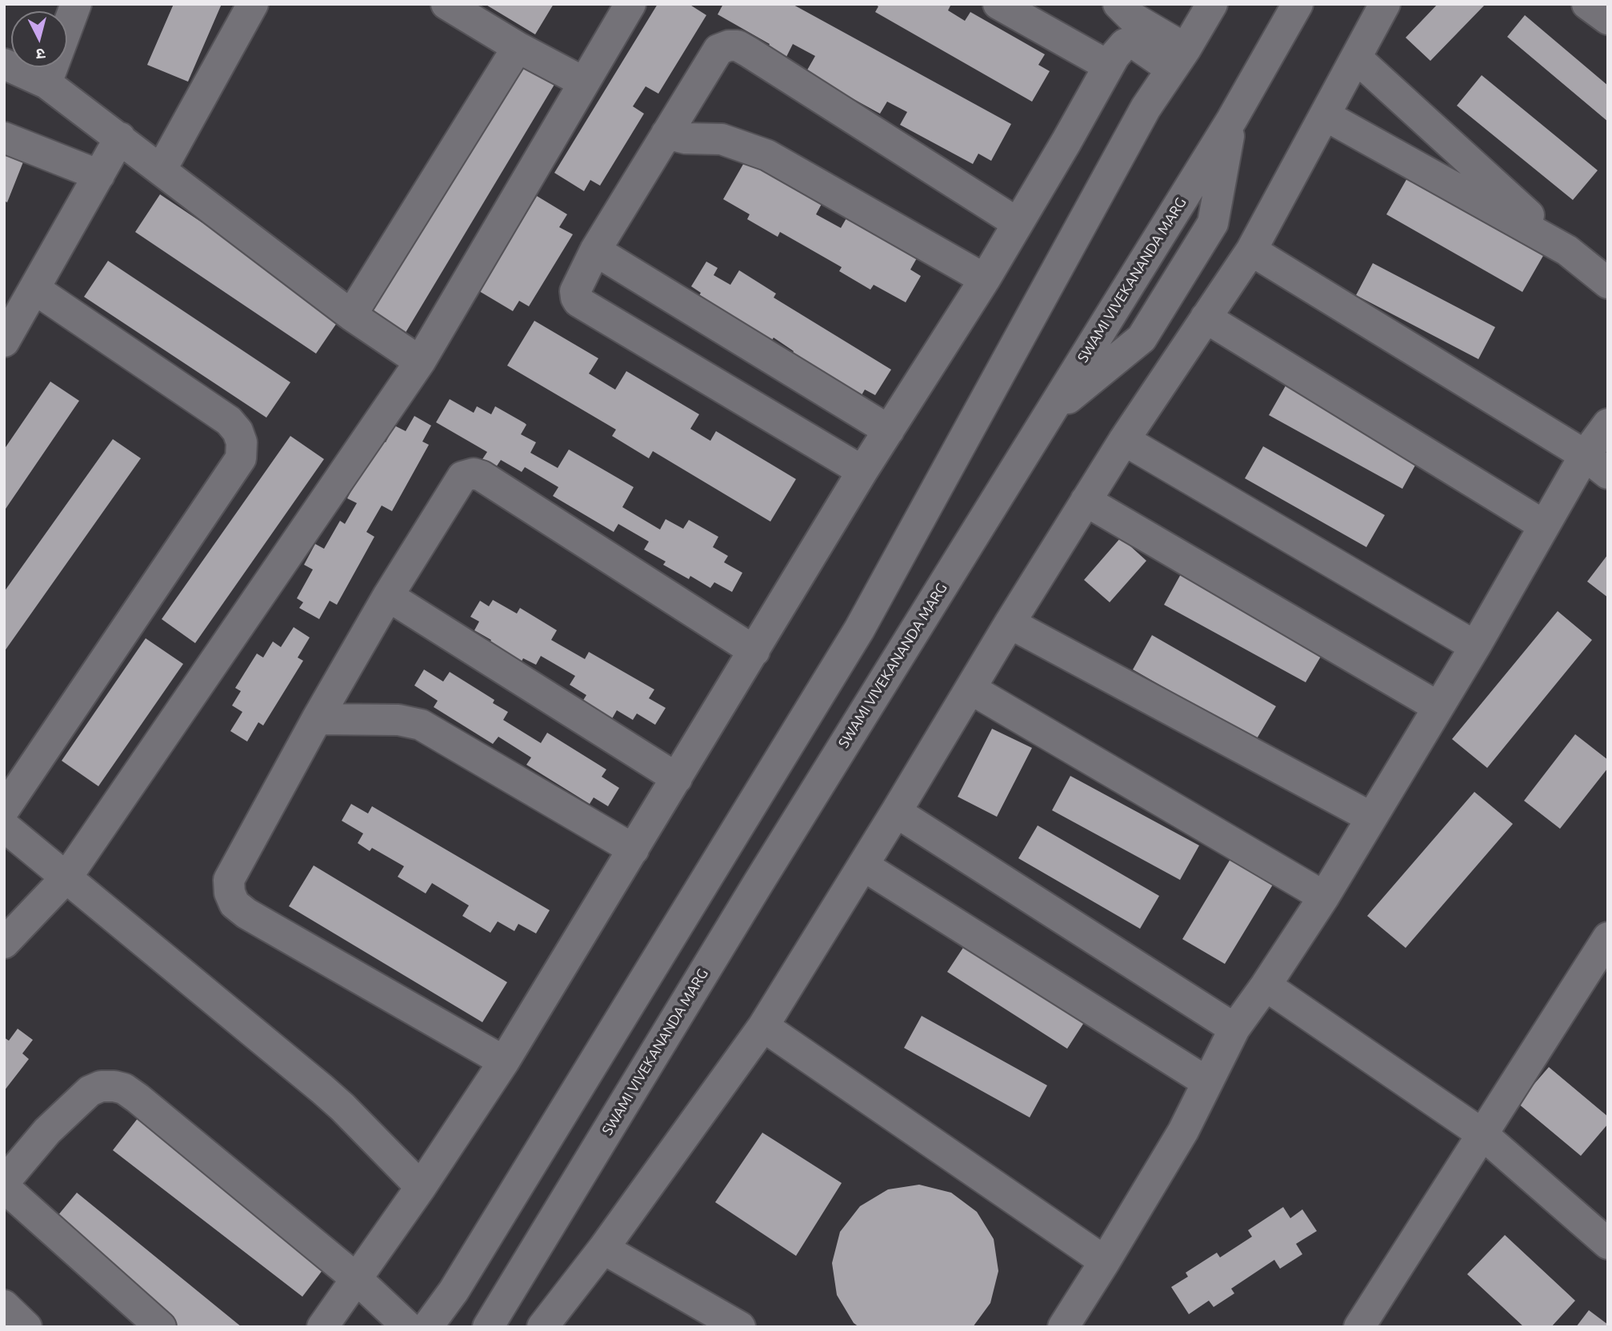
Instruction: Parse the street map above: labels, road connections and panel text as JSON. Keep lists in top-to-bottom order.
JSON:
{
  "streets": {
    "street": ["SWAMI VIVEKANANDA MARG"]
  },
  "north": "bottom"
}
